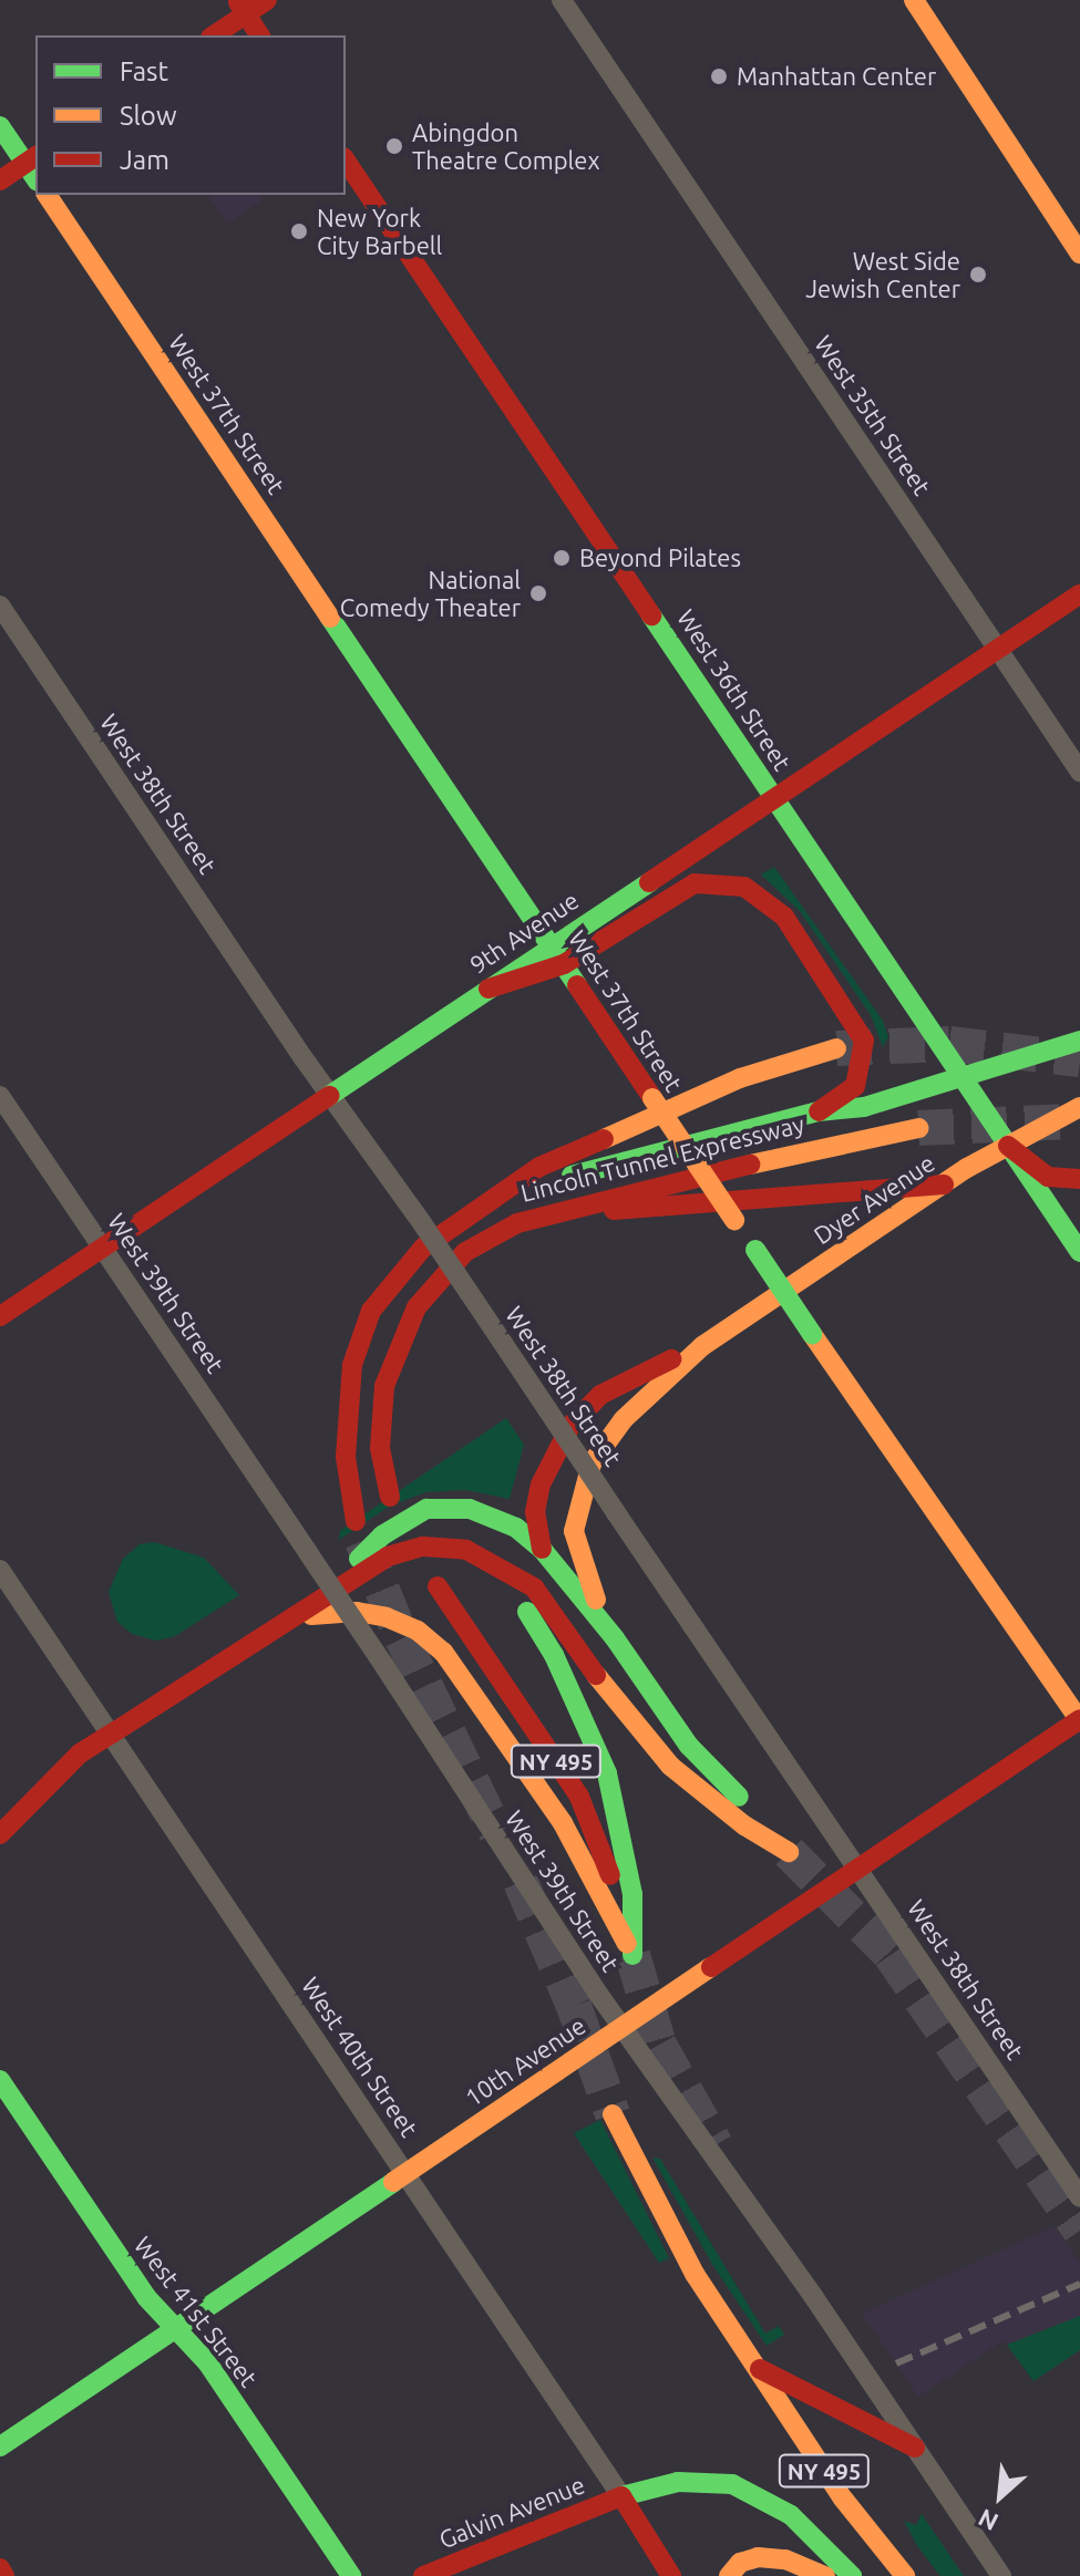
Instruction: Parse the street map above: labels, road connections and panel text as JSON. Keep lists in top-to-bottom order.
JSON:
{
  "streets": {
    "main road": [
      "West 37th Street",
      "West 36th Street",
      "9th Avenue",
      "Lincoln Tunnel Expressway",
      "Dyer Avenue",
      "NY 495",
      "West 40th Street",
      "10th Avenue",
      "West 41st Street",
      "Galvin Avenue"
    ],
    "street": ["West 35th Street", "West 38th Street", "West 39th Street"]
  },
  "crossings": [
    ["West 37th Street", "9th Avenue"],
    ["West 37th Street", "10th Avenue"],
    ["West 35th Street", "9th Avenue"],
    ["West 36th Street", "9th Avenue"],
    ["West 36th Street", "Dyer Avenue"],
    ["West 38th Street", "9th Avenue"],
    ["West 38th Street", "10th Avenue"],
    ["9th Avenue", "West 39th Street"],
    ["West 39th Street", "10th Avenue"],
    ["West 40th Street", "10th Avenue"],
    ["West 40th Street", "Galvin Avenue"],
    ["10th Avenue", "West 41st Street"]
  ],
  "places": [
    "Manhattan Center",
    "Abingdon Theatre Complex",
    "New York City Barbell",
    "West Side Jewish Center",
    "Beyond Pilates",
    "National Comedy Theater"
  ],
  "legend": ["Fast", "Slow", "Jam"],
  "north": "bottom left"
}
